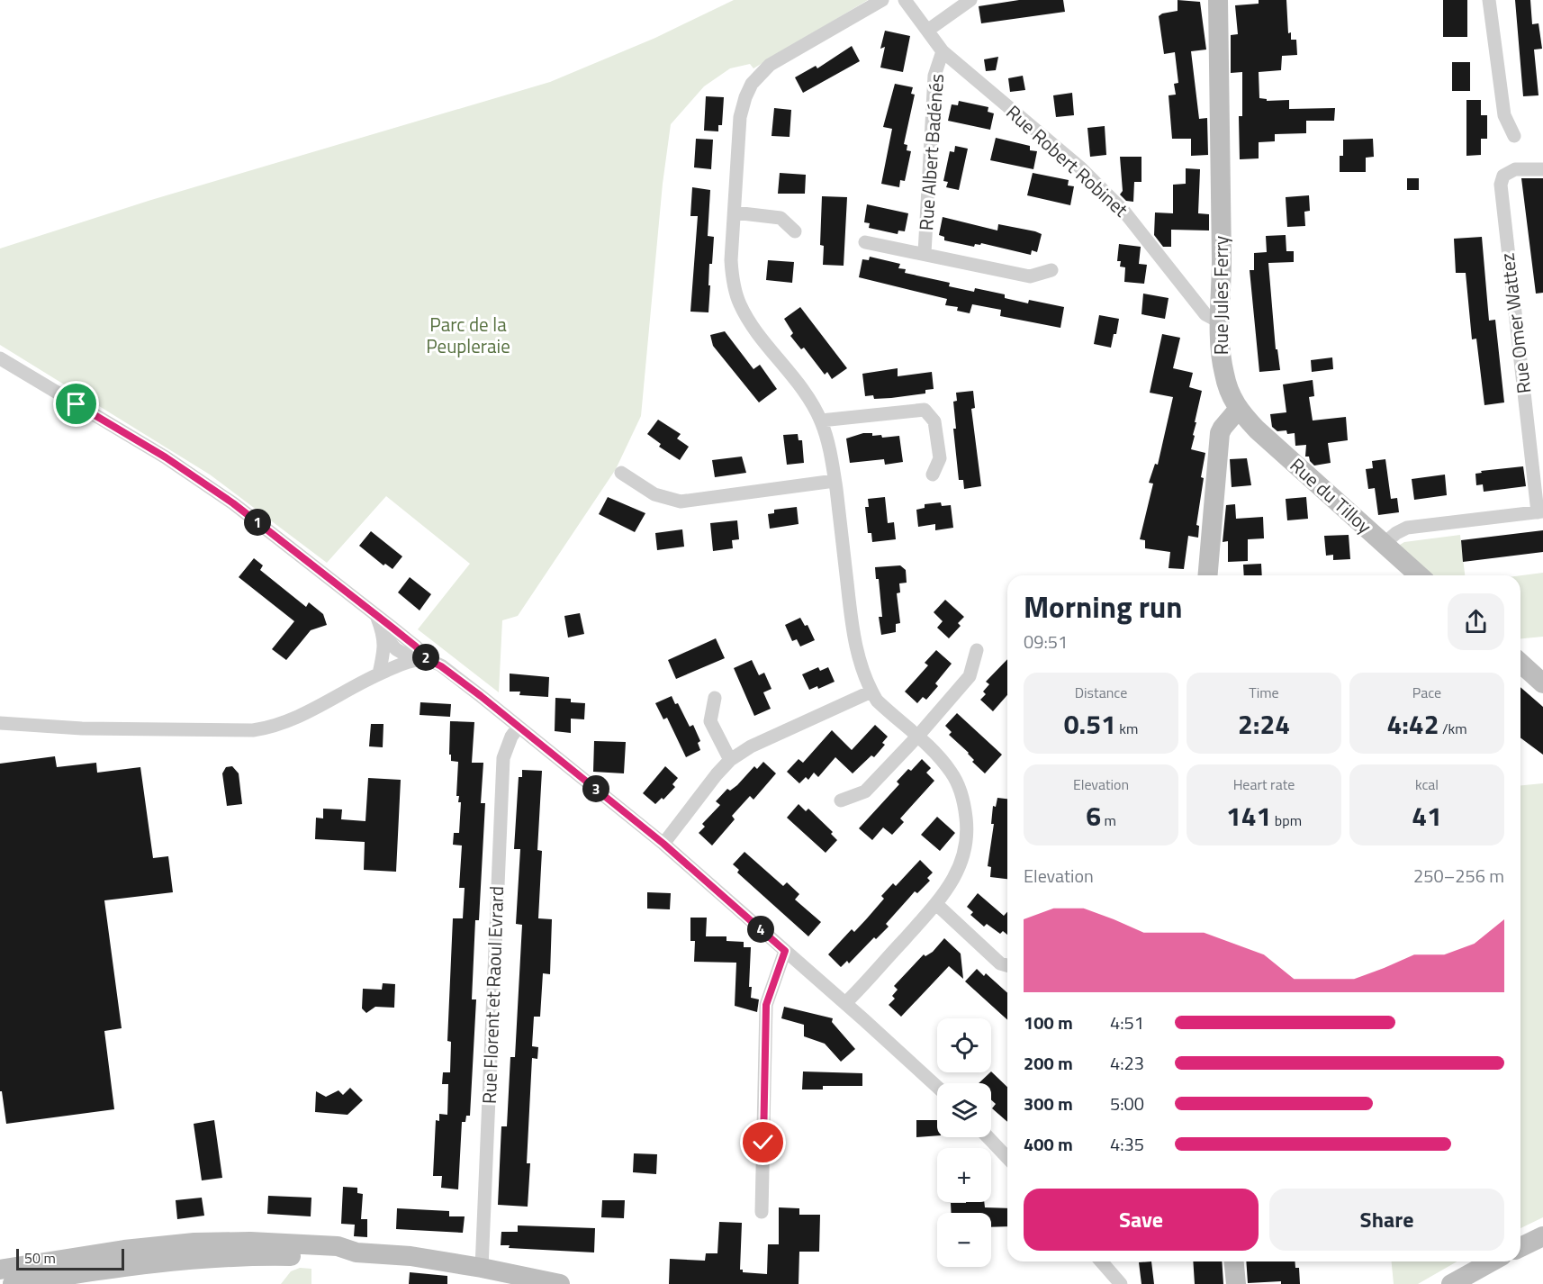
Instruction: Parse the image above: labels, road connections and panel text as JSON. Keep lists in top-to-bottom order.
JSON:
{
  "streets": {
    "main road": ["Rue Jules Ferry", "Rue du Tilloy"],
    "street": [
      "Rue Albert Badénés",
      "Rue Robert Robinet",
      "Rue Omer Wattez",
      "Rue Florent et Raoul Evrard"
    ]
  },
  "crossings": [
    ["Rue Albert Badénés", "Rue Robert Robinet"],
    ["Rue Robert Robinet", "Rue Jules Ferry"],
    ["Rue Jules Ferry", "Rue du Tilloy"]
  ],
  "parks": ["Parc de la Peupleraie"],
  "scale_bar": "50 m",
  "page": {
    "pins": [
      "1",
      "2",
      "3",
      "4"
    ],
    "heading": ["Morning run", "09:51"],
    "stats": [
      ["Distance", "0.51 km"],
      ["Time", "2:24"],
      ["Pace", "4:42 /km"],
      ["Elevation", "6 m"],
      ["Heart rate", "141 bpm"],
      ["kcal", "41"]
    ],
    "chart": ["Elevation", "250–256 m"],
    "list": [
      {
        "name": "100 m",
        "note": "4:51"
      },
      {
        "name": "200 m",
        "note": "4:23"
      },
      {
        "name": "300 m",
        "note": "5:00"
      },
      {
        "name": "400 m",
        "note": "4:35"
      }
    ],
    "map_buttons": ["+", "−"],
    "buttons": ["Save", "Share"],
    "scale": "50 m"
  }
}
